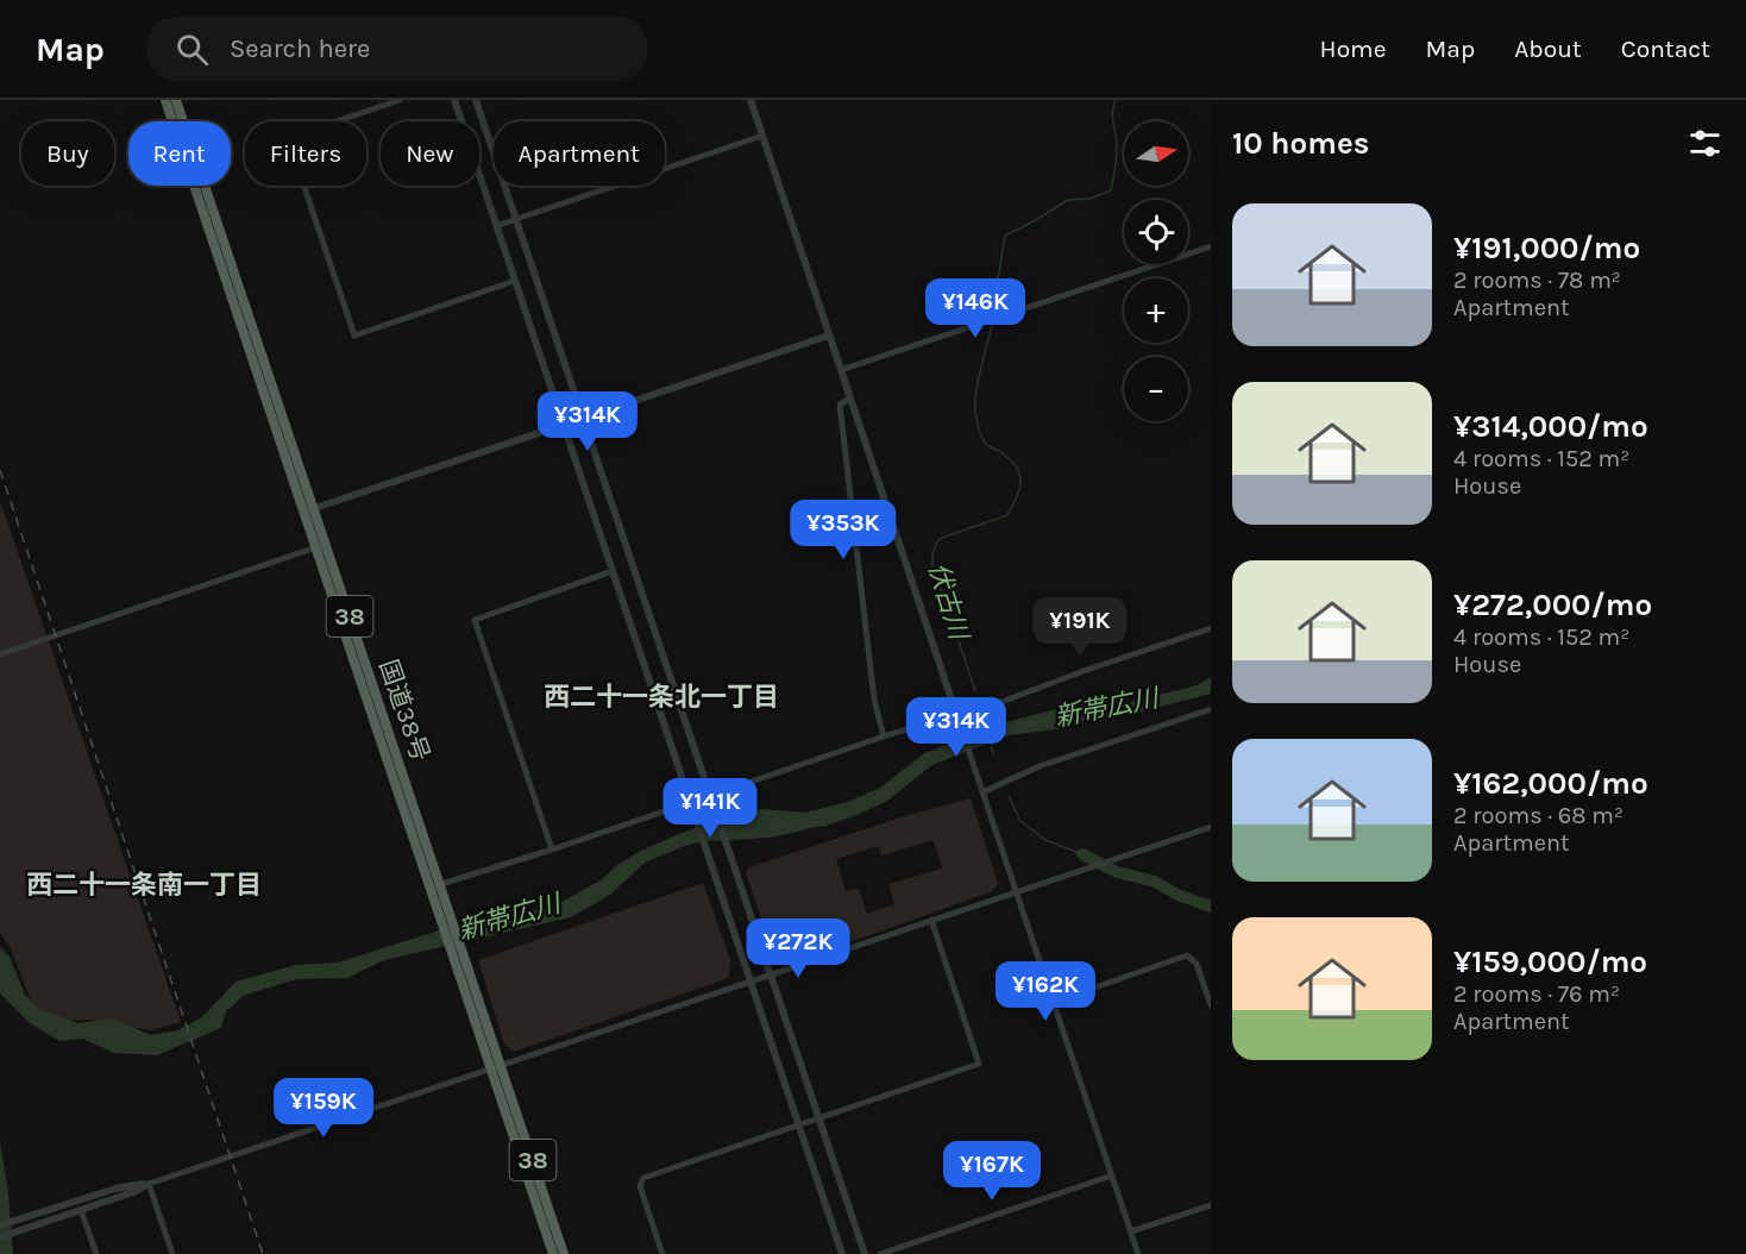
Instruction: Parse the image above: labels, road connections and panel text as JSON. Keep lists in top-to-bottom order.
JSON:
{
  "streets": {
    "highway": ["38", "国道38号"]
  },
  "districts": ["西二十一条北一丁目", "西二十一条南一丁目"],
  "water": ["伏古川", "新帯広川"],
  "north": "right",
  "page": {
    "header": "Map",
    "search": "Search here",
    "nav": [
      "Home",
      "Map",
      "About",
      "Contact"
    ],
    "heading": "10 homes",
    "map_buttons": ["+", "−"],
    "chip": [
      "Buy",
      "Rent",
      "Filters",
      "New",
      "Apartment"
    ],
    "list": [
      {
        "name": "¥191,000/mo",
        "note": "2 rooms · 78 m² · Apartment"
      },
      {
        "name": "¥314,000/mo",
        "note": "4 rooms · 152 m² · House"
      },
      {
        "name": "¥272,000/mo",
        "note": "4 rooms · 152 m² · House"
      },
      {
        "name": "¥162,000/mo",
        "note": "2 rooms · 68 m² · Apartment"
      },
      {
        "name": "¥159,000/mo",
        "note": "2 rooms · 76 m² · Apartment"
      }
    ],
    "price": [
      "¥146K",
      "¥314K",
      "¥353K",
      "¥191K",
      "¥314K",
      "¥141K",
      "¥272K",
      "¥162K",
      "¥159K",
      "¥167K"
    ]
  }
}
